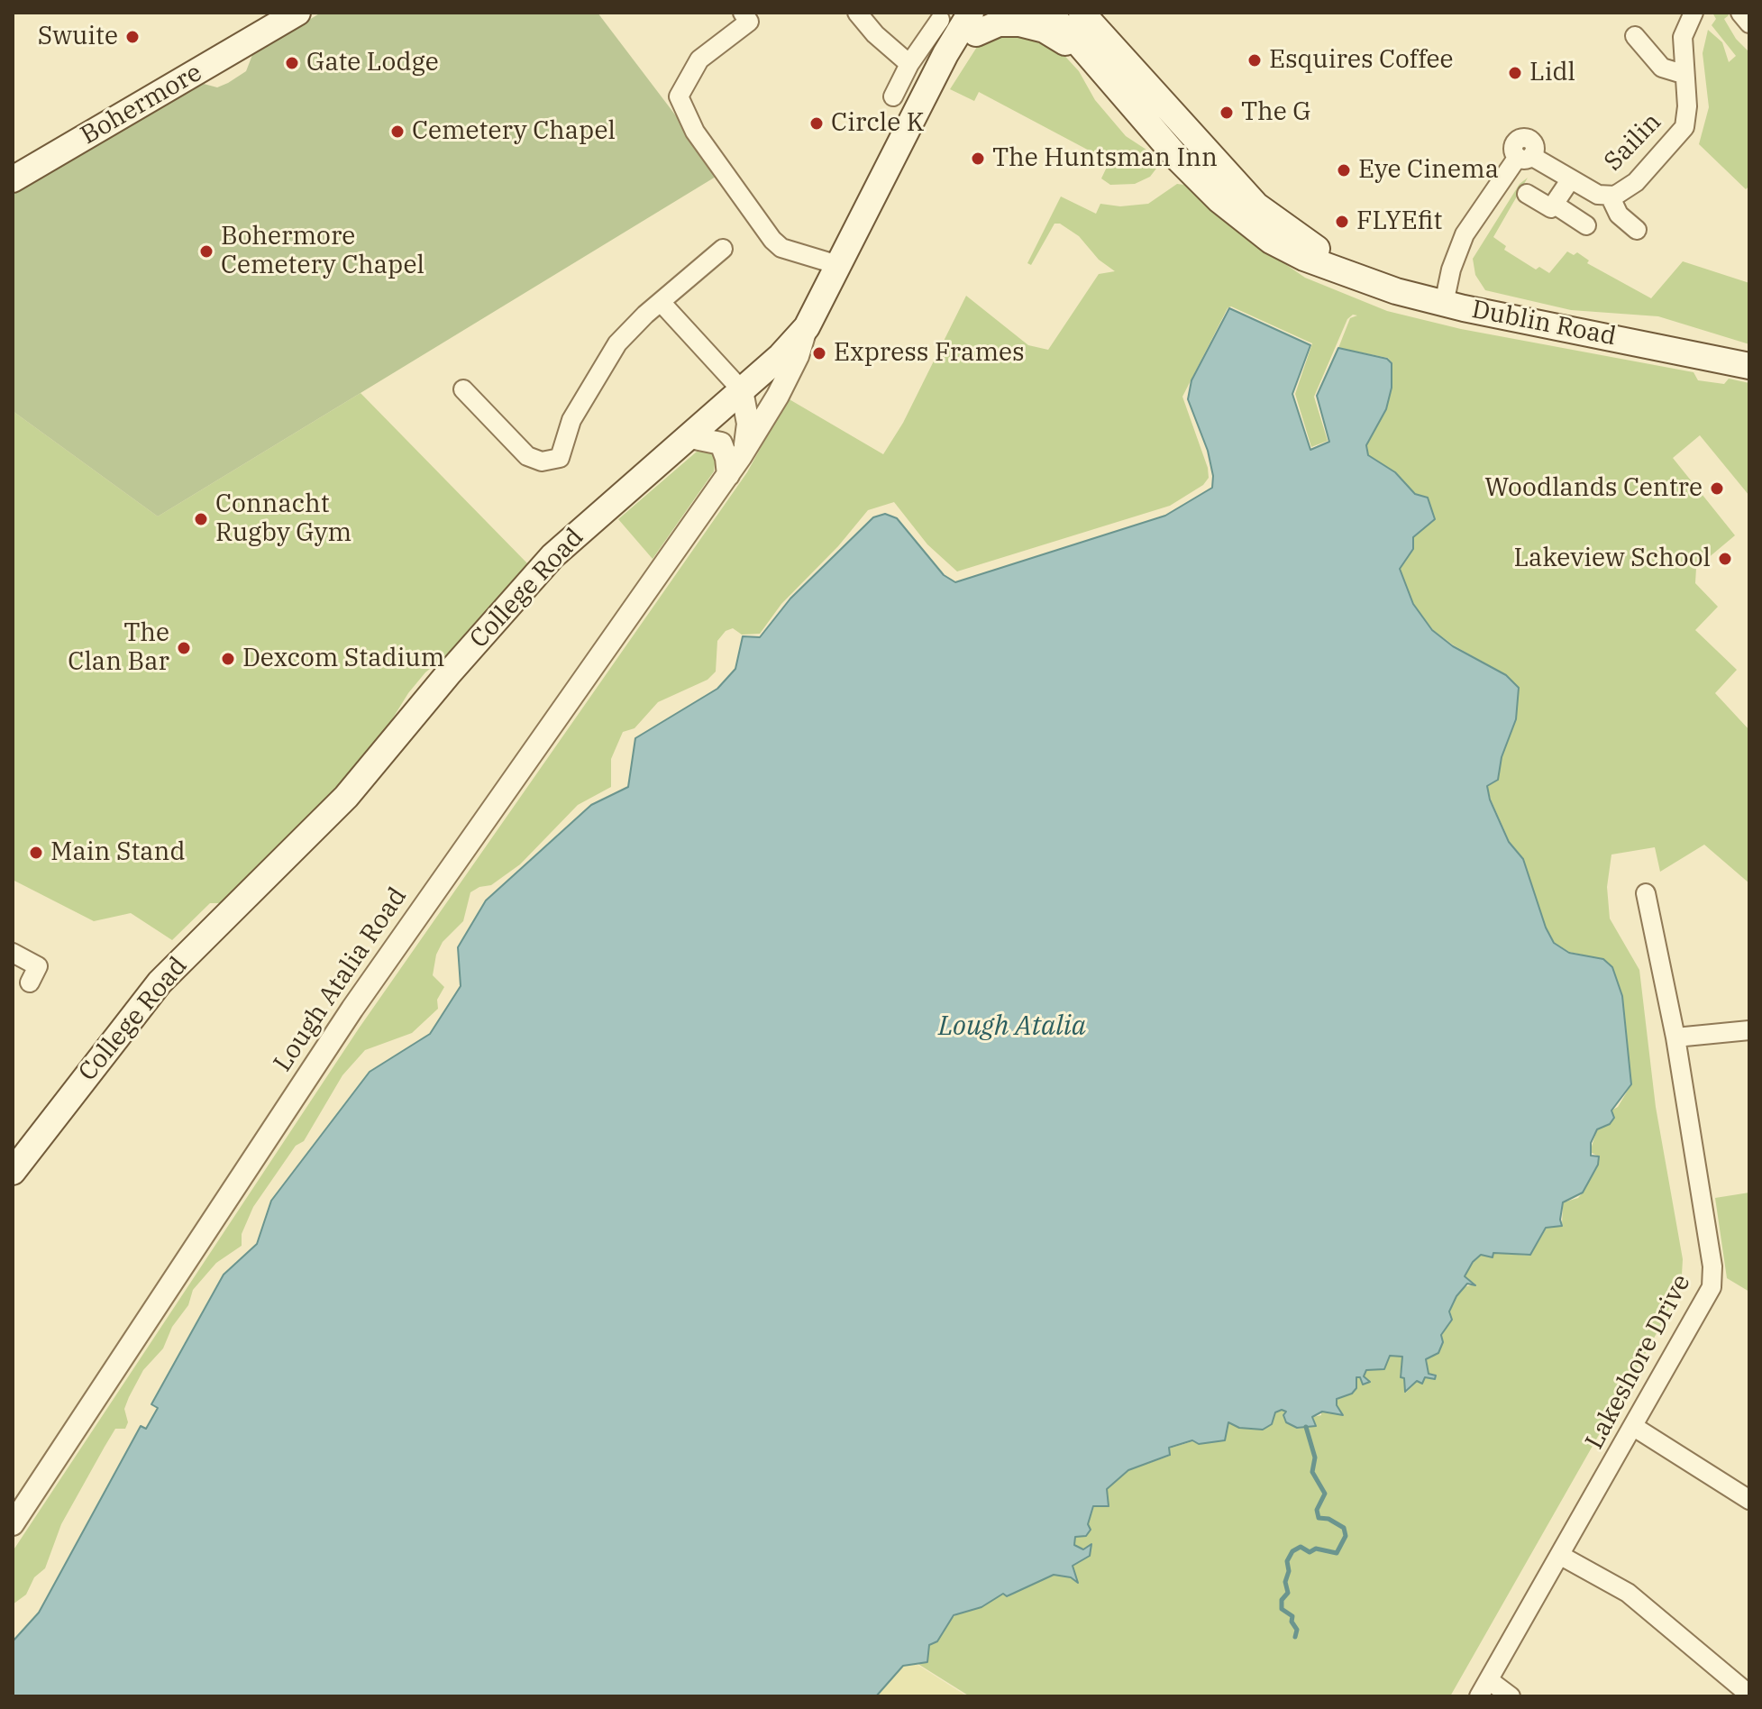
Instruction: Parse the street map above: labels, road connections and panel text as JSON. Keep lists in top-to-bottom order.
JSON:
{
  "streets": {
    "main road": ["Bohermore", "Dublin Road", "College Road"],
    "street": ["Sailin", "Lough Atalia Road", "Lakeshore Drive"]
  },
  "crossings": [
    ["Sailin", "Dublin Road"],
    ["College Road", "Lough Atalia Road"]
  ],
  "water": ["Lough Atalia"],
  "places": [
    "Swuite",
    "Esquires Coffee",
    "Gate Lodge",
    "Lidl",
    "The G",
    "Circle K",
    "Cemetery Chapel",
    "The Huntsman Inn",
    "Eye Cinema",
    "FLYEfit",
    "Bohermore Cemetery Chapel",
    "Express Frames",
    "Woodlands Centre",
    "Connacht Rugby Gym",
    "Lakeview School",
    "The Clan Bar",
    "Dexcom Stadium",
    "Main Stand"
  ]
}
